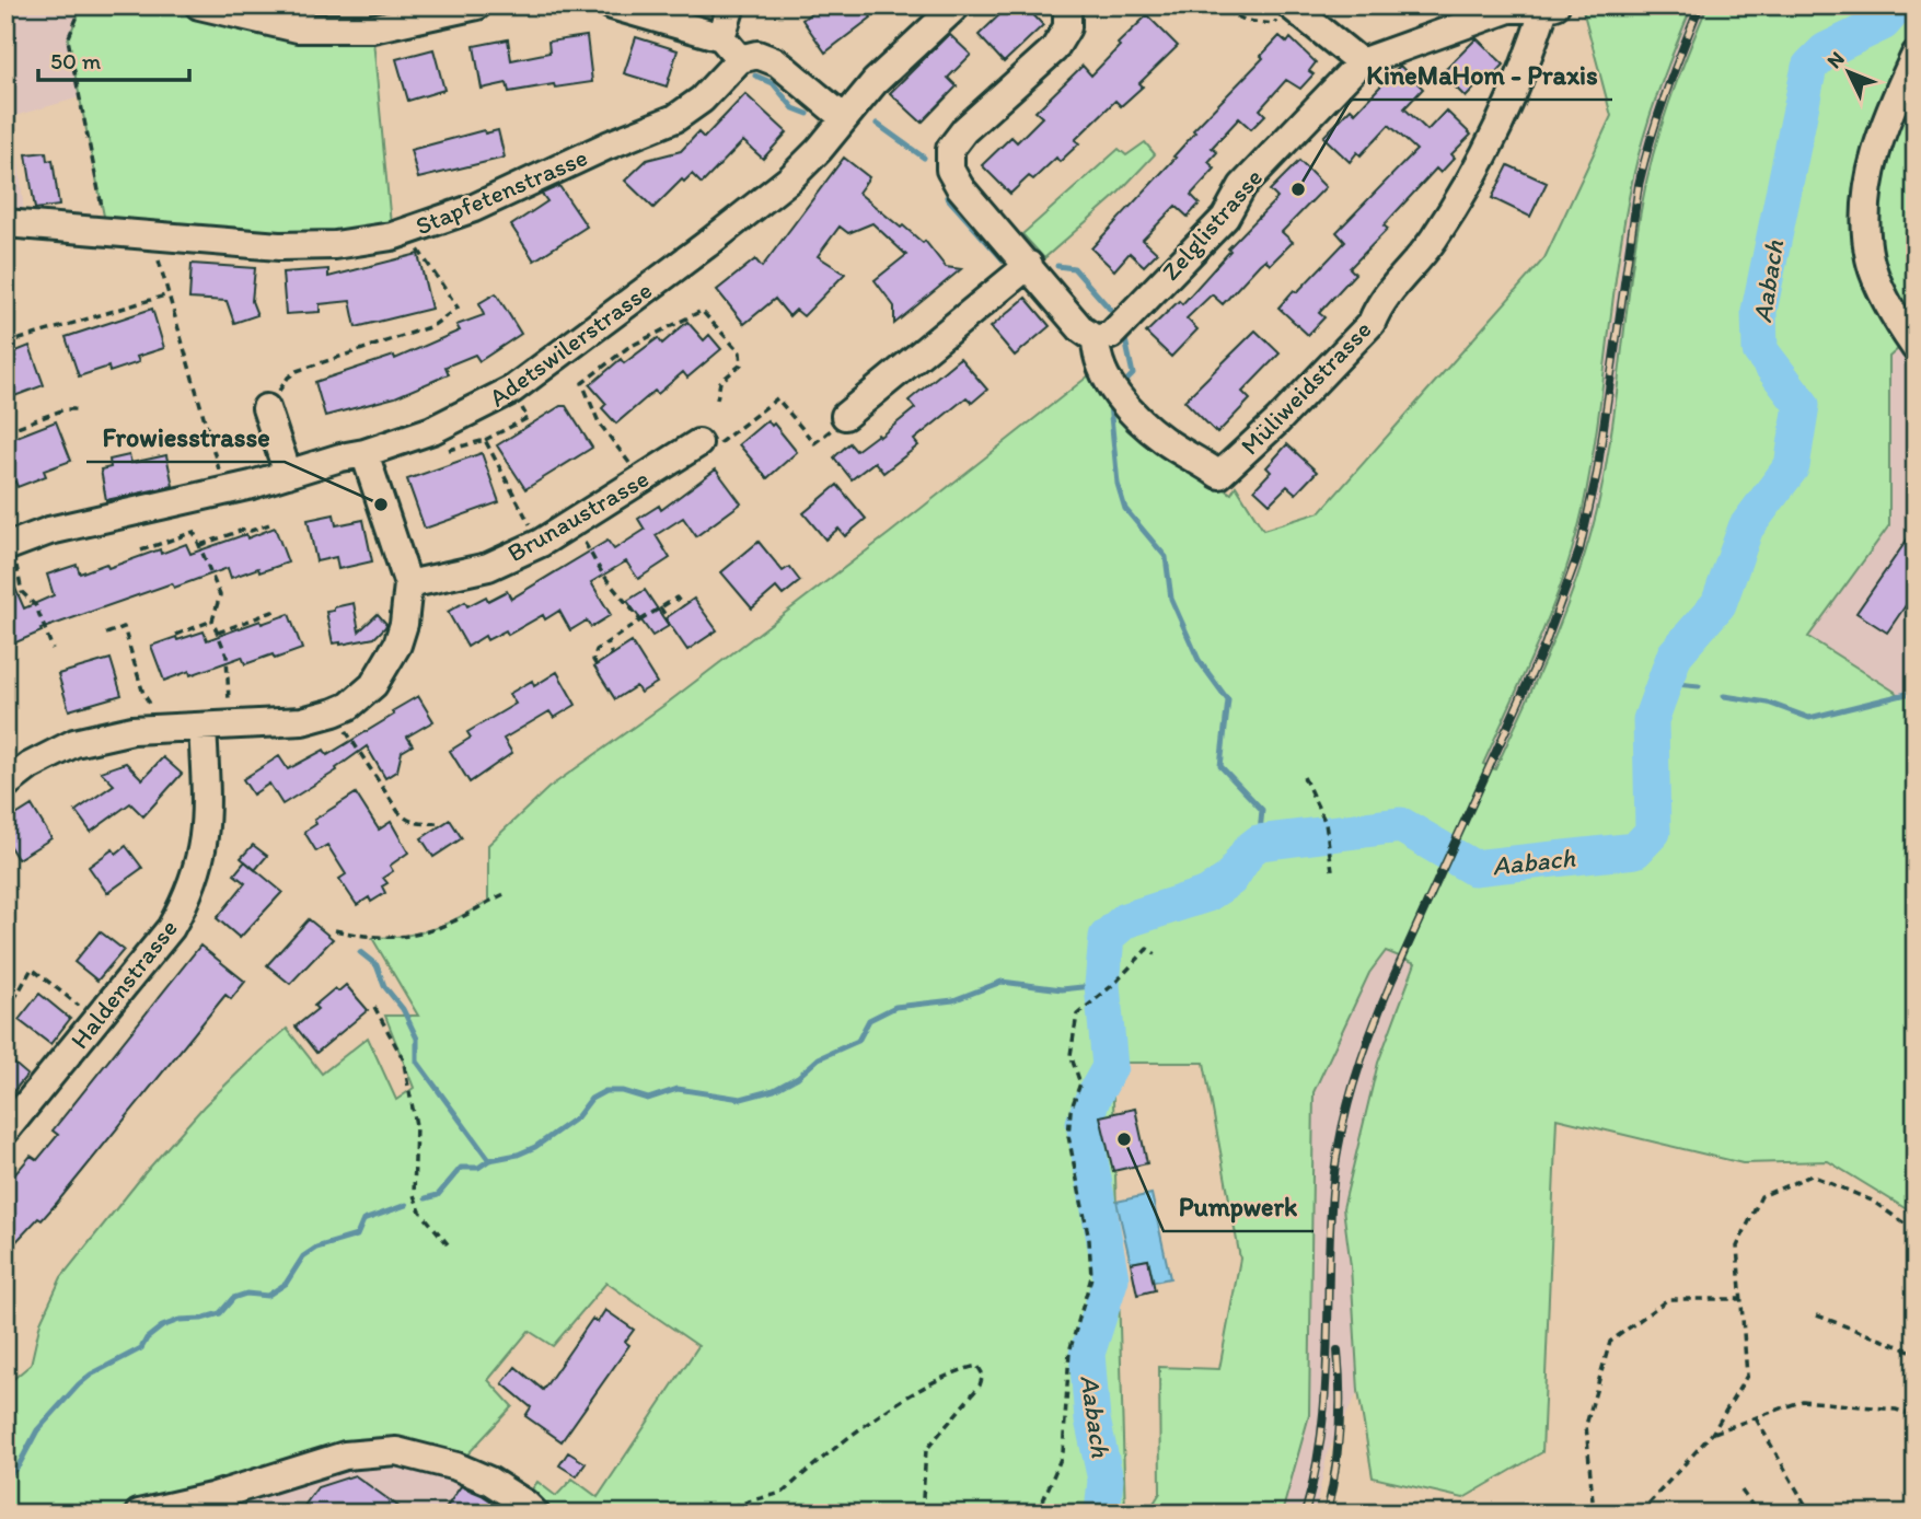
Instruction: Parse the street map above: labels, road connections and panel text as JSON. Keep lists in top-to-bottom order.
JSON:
{
  "streets": {
    "street": [
      "Stapfetenstrasse",
      "Zelglistrasse",
      "Adetswilerstrasse",
      "Müliweidstrasse",
      "Brunaustrasse",
      "Haldenstrasse"
    ]
  },
  "crossings": [
    ["Zelglistrasse", "Müliweidstrasse"]
  ],
  "water": ["Aabach"],
  "places": ["KineMaHom - Praxis", "Frowiesstrasse", "Pumpwerk"],
  "scale_bar": "50 m",
  "north": "top left"
}
